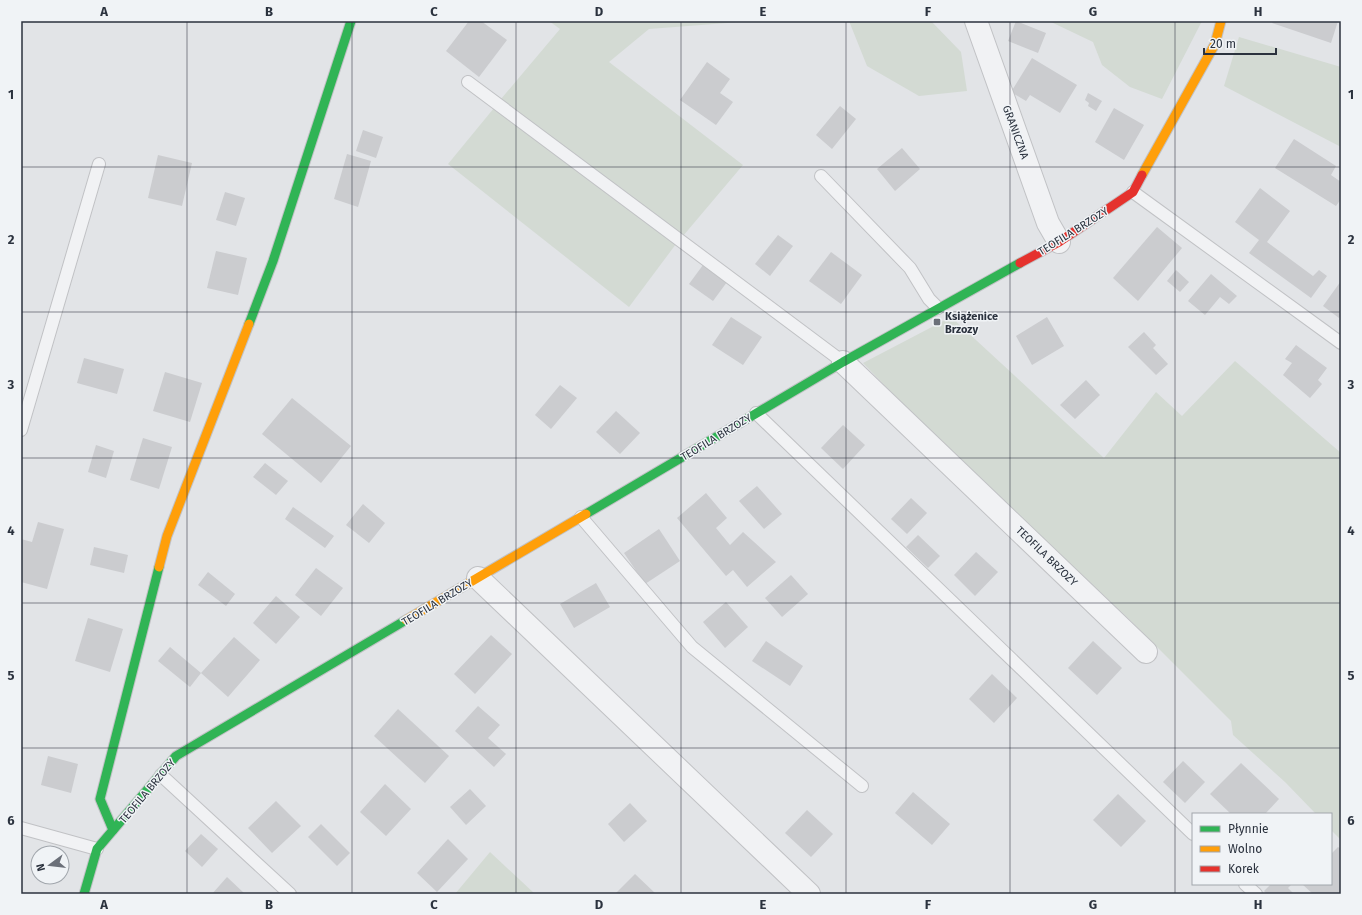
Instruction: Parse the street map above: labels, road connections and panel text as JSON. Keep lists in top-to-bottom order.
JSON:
{
  "streets": {
    "street": ["GRANICZNA", "TEOFILA BRZOZY"]
  },
  "crossings": [
    ["GRANICZNA", "TEOFILA BRZOZY"]
  ],
  "places": {
    "transit": ["Książenice Brzozy"]
  },
  "legend": ["Płynnie", "Wolno", "Korek"],
  "scale_bar": "20 m",
  "north": "left",
  "grid": {
    "columns": [
      "A",
      "B",
      "C",
      "D",
      "E",
      "F",
      "G",
      "H"
    ],
    "rows": [
      "1",
      "2",
      "3",
      "4",
      "5",
      "6"
    ]
  }
}
